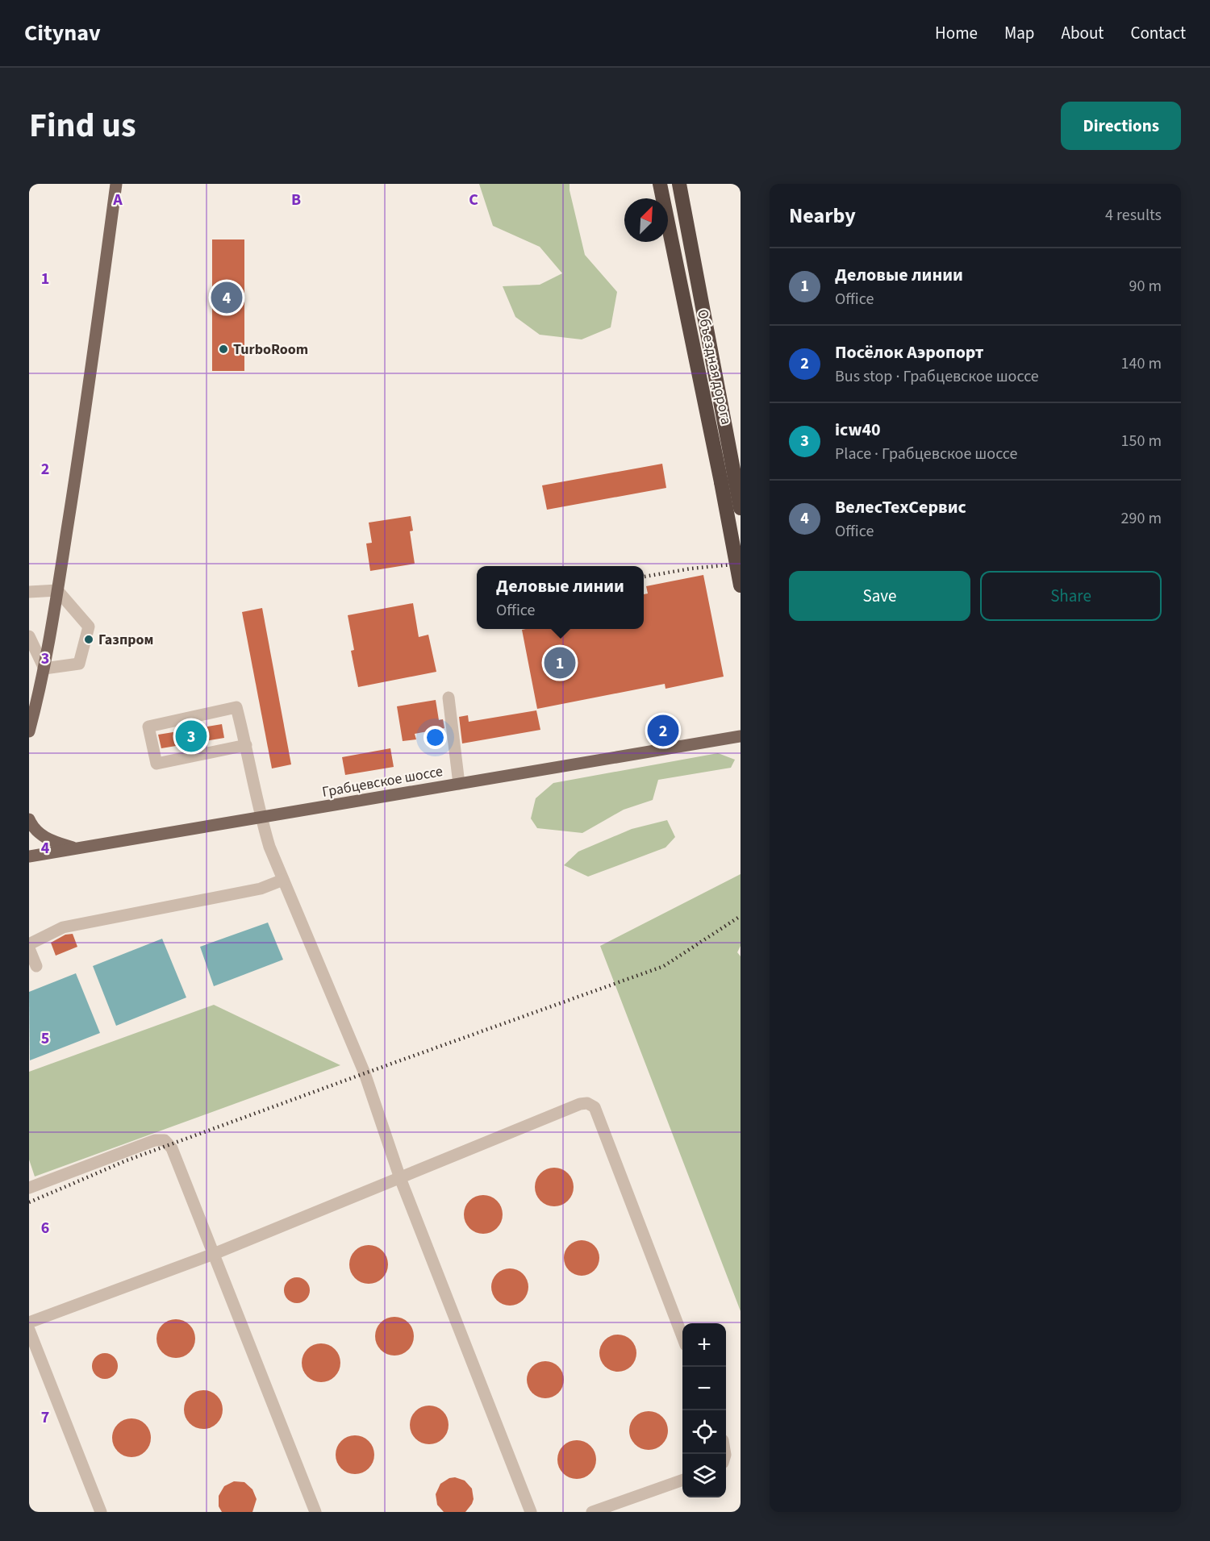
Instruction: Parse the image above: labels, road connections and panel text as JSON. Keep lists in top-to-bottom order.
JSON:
{
  "streets": {
    "highway": ["Объездная дорога"],
    "main road": ["Грабцевское шоссе"]
  },
  "places": ["TurboRoom", "Газпром"],
  "north": "top right",
  "page": {
    "header": "Citynav",
    "nav": [
      "Home",
      "Map",
      "About",
      "Contact"
    ],
    "title": "Find us",
    "buttons": [
      "Directions",
      ["Save", "Share"]
    ],
    "heading": ["Nearby", "4 results"],
    "list": [
      {
        "mark": "1",
        "name": "Деловые линии",
        "note": "Office",
        "value": "90 m"
      },
      {
        "mark": "2",
        "name": "Посёлок Аэропорт",
        "note": "Bus stop · Грабцевское шоссе",
        "value": "140 m"
      },
      {
        "mark": "3",
        "name": "icw40",
        "note": "Place · Грабцевское шоссе",
        "value": "150 m"
      },
      {
        "mark": "4",
        "name": "ВелесТехСервис",
        "note": "Office",
        "value": "290 m"
      }
    ],
    "pins": [
      "4",
      "1",
      "2",
      "3"
    ],
    "popup": ["Деловые линии", "Office"],
    "map_buttons": ["+", "−"]
  },
  "grid": {
    "columns": ["A", "B", "C"],
    "rows": [
      "1",
      "2",
      "3",
      "4",
      "5",
      "6",
      "7"
    ]
  }
}
